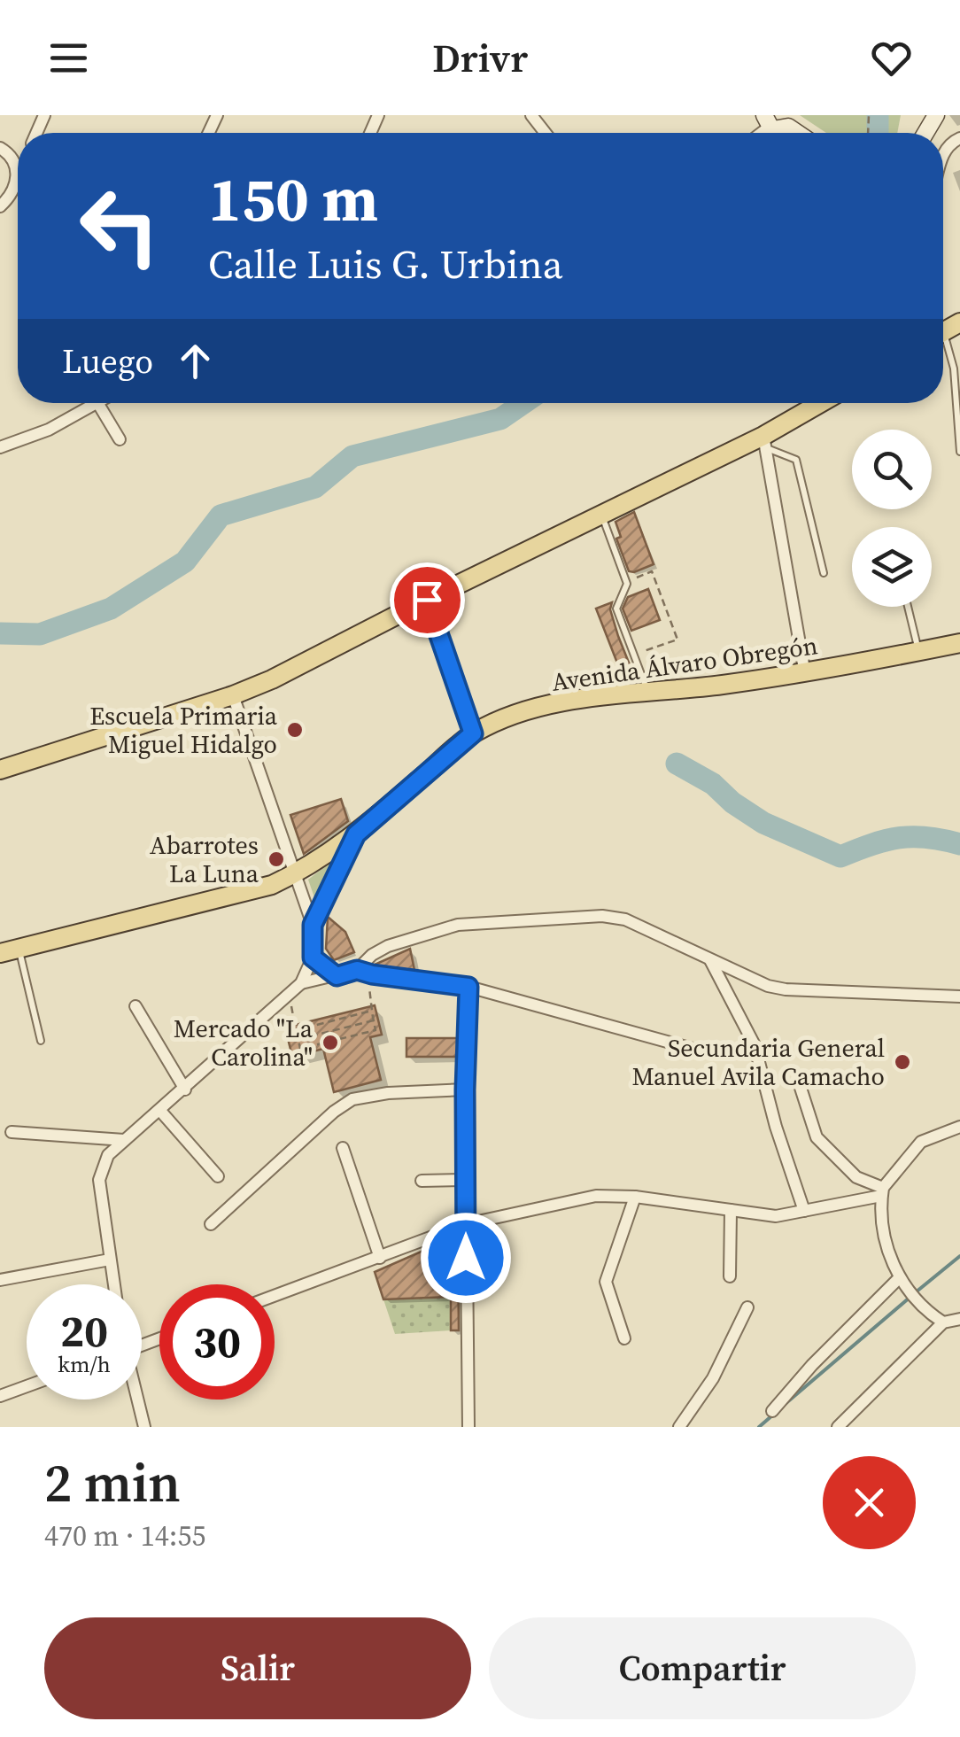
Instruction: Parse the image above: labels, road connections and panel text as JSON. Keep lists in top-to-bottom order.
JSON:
{
  "streets": {
    "main road": ["Avenida Álvaro Obregón"]
  },
  "places": [
    "Escuela Primaria Miguel Hidalgo",
    "Abarrotes La Luna",
    "Mercado \"La Carolina\"",
    "Secundaria General Manuel Avila Camacho"
  ],
  "page": {
    "header": "Drivr",
    "turn": ["150 m", "Calle Luis G. Urbina"],
    "then": "Luego",
    "speed": "20 km/h",
    "limit": "30",
    "heading": ["2 min", "470 m · 14:55"],
    "buttons": ["Salir", "Compartir"]
  }
}
